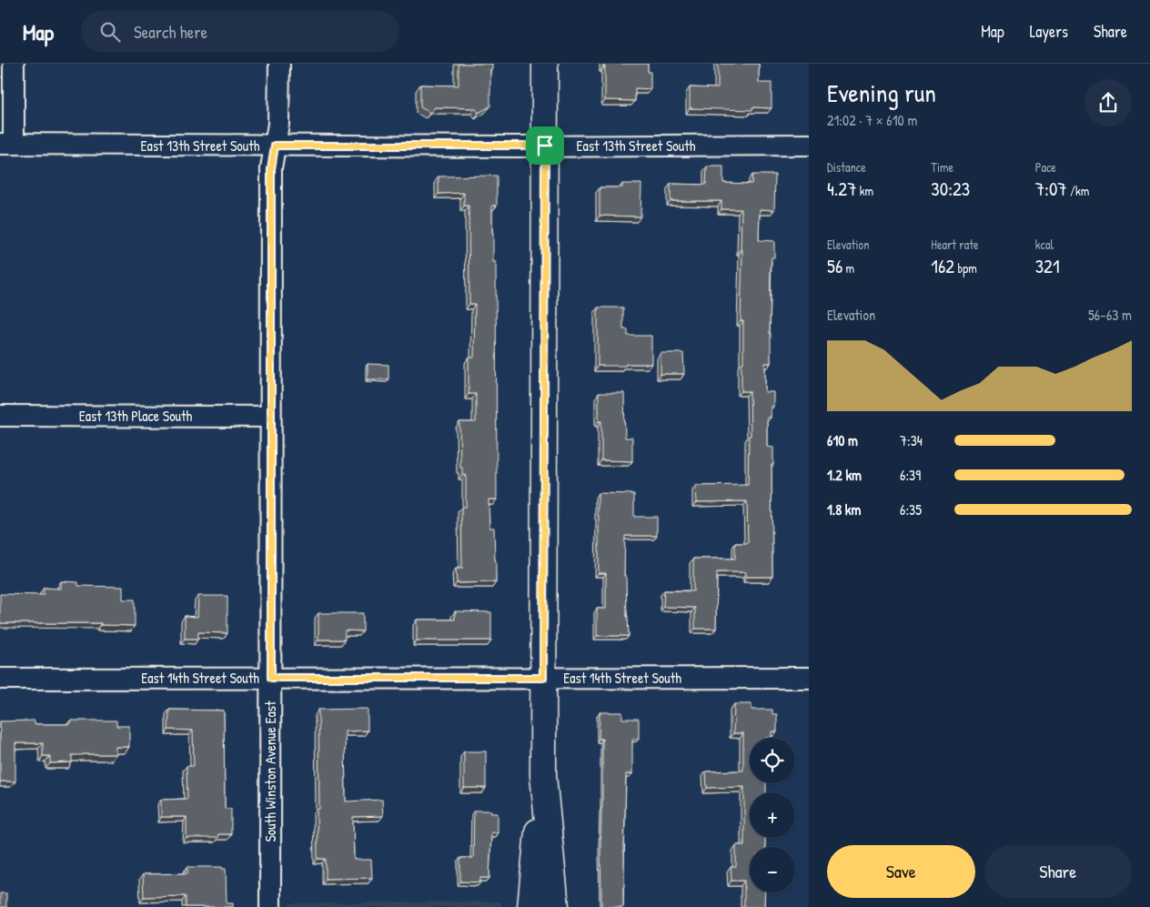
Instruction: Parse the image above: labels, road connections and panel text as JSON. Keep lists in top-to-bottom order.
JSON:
{
  "streets": {
    "street": [
      "East 13th Street South",
      "East 13th Place South",
      "East 14th Street South",
      "South Winston Avenue East"
    ]
  },
  "crossings": [
    ["East 13th Street South", "South Winston Avenue East"],
    ["East 13th Place South", "South Winston Avenue East"],
    ["East 14th Street South", "South Winston Avenue East"]
  ],
  "page": {
    "header": "Map",
    "search": "Search here",
    "nav": ["Map", "Layers", "Share"],
    "heading": ["Evening run", "21:02 · 7 × 610 m"],
    "stats": [
      ["Distance", "4.27 km"],
      ["Time", "30:23"],
      ["Pace", "7:07 /km"],
      ["Elevation", "56 m"],
      ["Heart rate", "162 bpm"],
      ["kcal", "321"]
    ],
    "chart": ["Elevation", "56–63 m"],
    "list": [
      {
        "name": "610 m",
        "note": "7:34"
      },
      {
        "name": "1.2 km",
        "note": "6:39"
      },
      {
        "name": "1.8 km",
        "note": "6:35"
      }
    ],
    "map_buttons": ["+", "−"],
    "buttons": ["Save", "Share"]
  }
}
